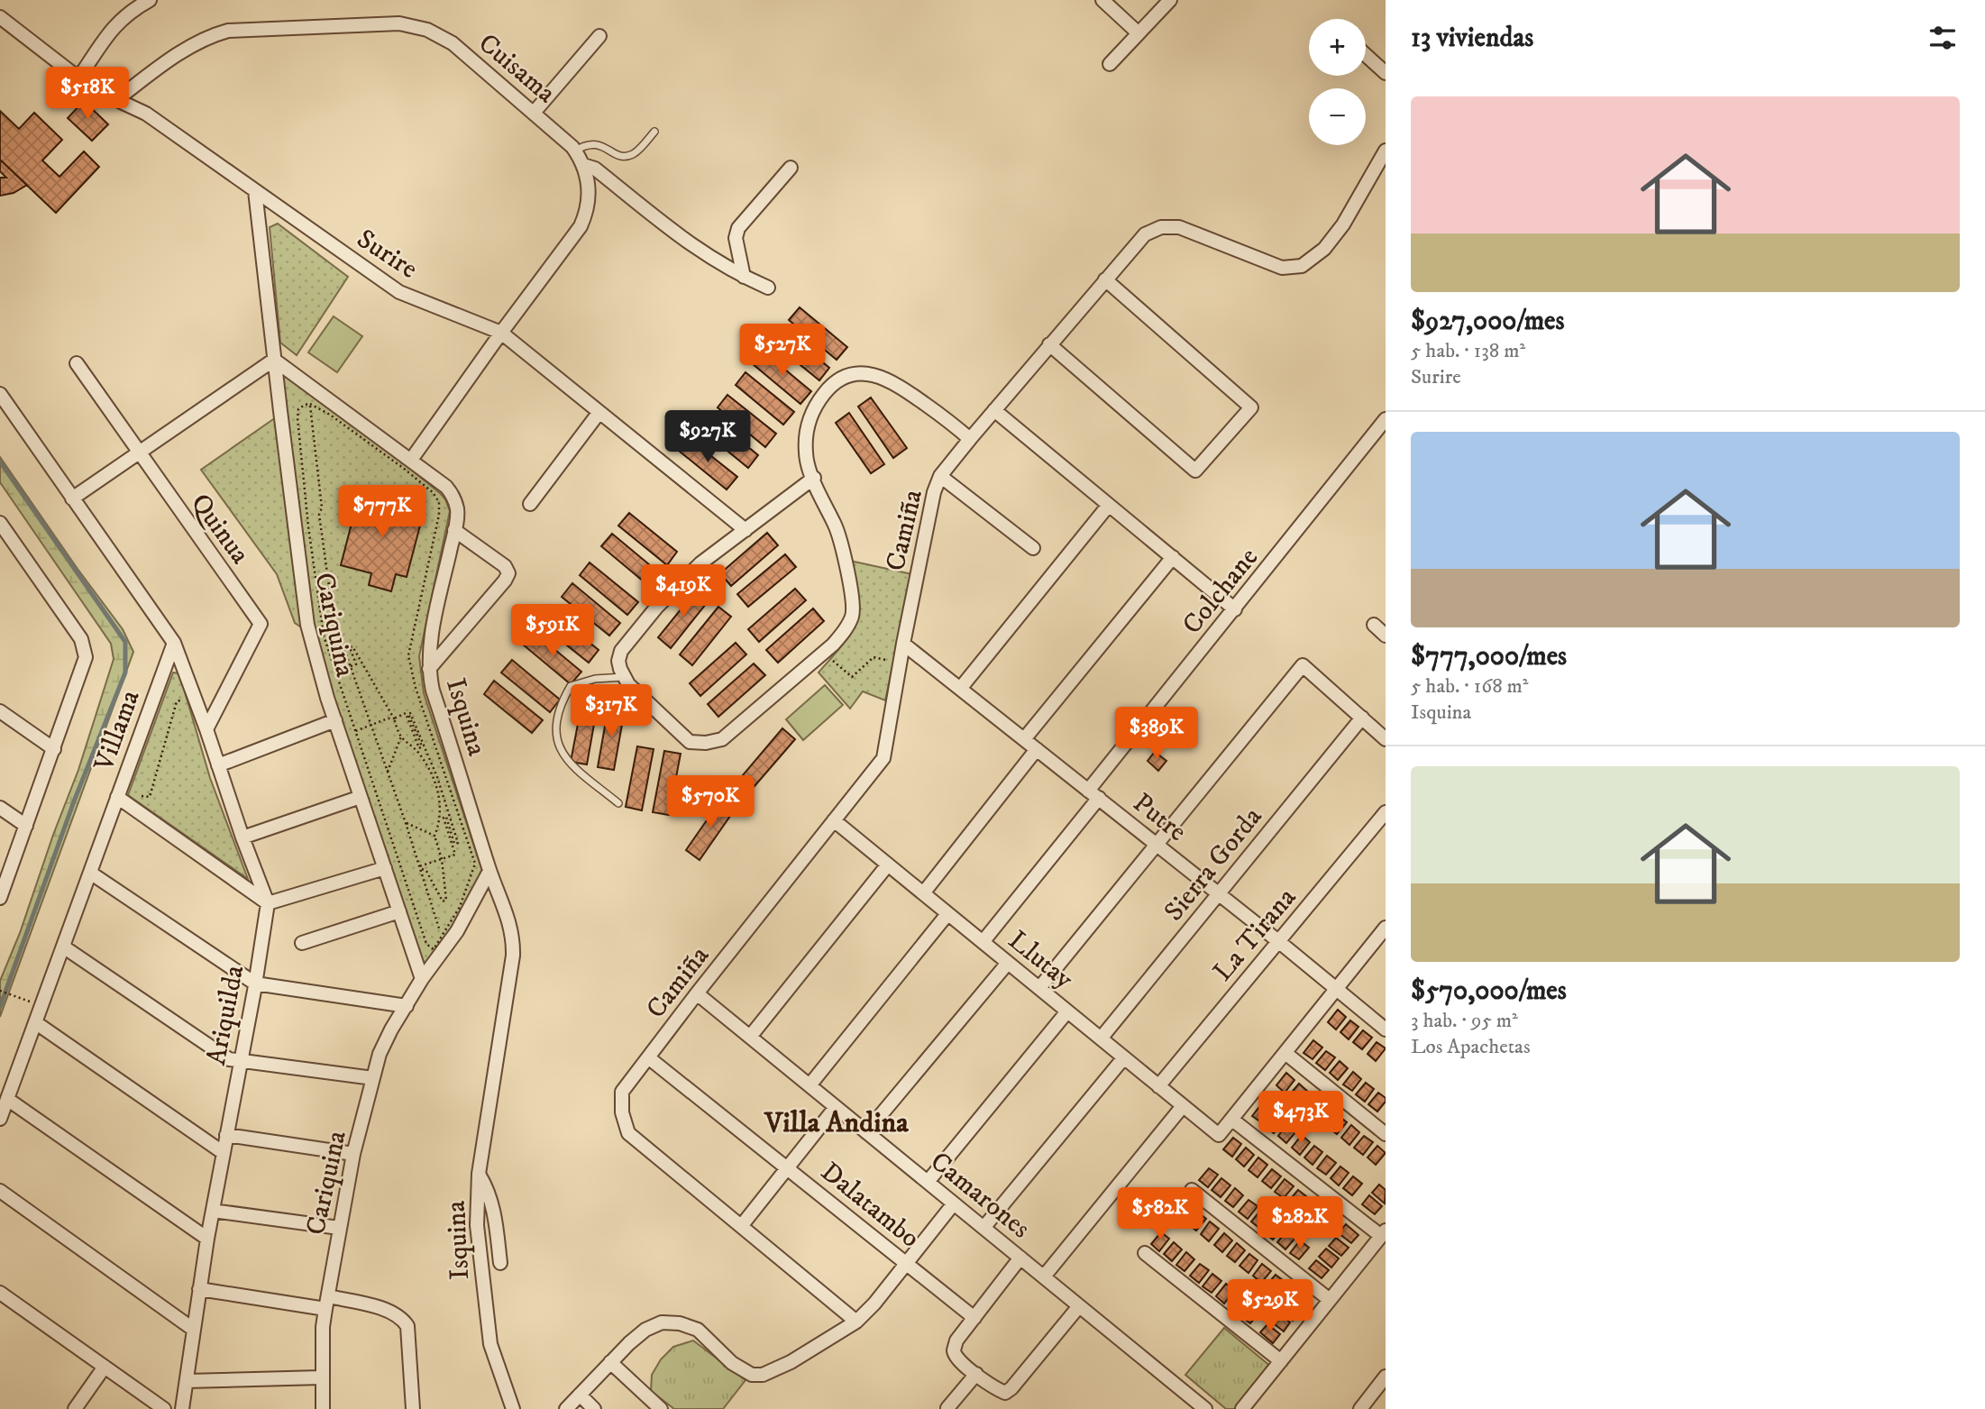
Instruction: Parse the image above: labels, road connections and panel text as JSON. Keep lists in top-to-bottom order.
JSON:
{
  "streets": {
    "street": [
      "Cuisama",
      "Surire",
      "Quinua",
      "Camiña",
      "Colchane",
      "Cariquina",
      "Isquina",
      "Villama",
      "Putre",
      "Sierra Gorda",
      "La Tirana",
      "Llutay",
      "Ariquilda",
      "Camarones",
      "Dalatambo"
    ]
  },
  "crossings": [
    ["Cuisama", "Surire"],
    ["Cuisama", "Isquina"],
    ["Surire", "Cariquina"],
    ["Quinua", "Ariquilda"],
    ["Camiña", "Putre"],
    ["Camiña", "Llutay"],
    ["Camiña", "Camarones"],
    ["Camiña", "Dalatambo"],
    ["Colchane", "Putre"],
    ["Colchane", "Llutay"],
    ["Cariquina", "Isquina"],
    ["Villama", "Ariquilda"],
    ["Putre", "Sierra Gorda"],
    ["Putre", "La Tirana"],
    ["Sierra Gorda", "Llutay"],
    ["La Tirana", "Llutay"]
  ],
  "districts": ["Villa Andina"],
  "page": {
    "heading": "13 viviendas",
    "map_buttons": ["+", "−"],
    "price": [
      "$518K",
      "$527K",
      "$927K",
      "$777K",
      "$419K",
      "$591K",
      "$317K",
      "$389K",
      "$570K",
      "$473K",
      "$582K",
      "$282K",
      "$529K"
    ],
    "list": [
      {
        "name": "$927,000/mes",
        "note": "5 hab. · 138 m² · Surire"
      },
      {
        "name": "$777,000/mes",
        "note": "5 hab. · 168 m² · Isquina"
      },
      {
        "name": "$570,000/mes",
        "note": "3 hab. · 95 m² · Los Apachetas"
      }
    ]
  }
}
